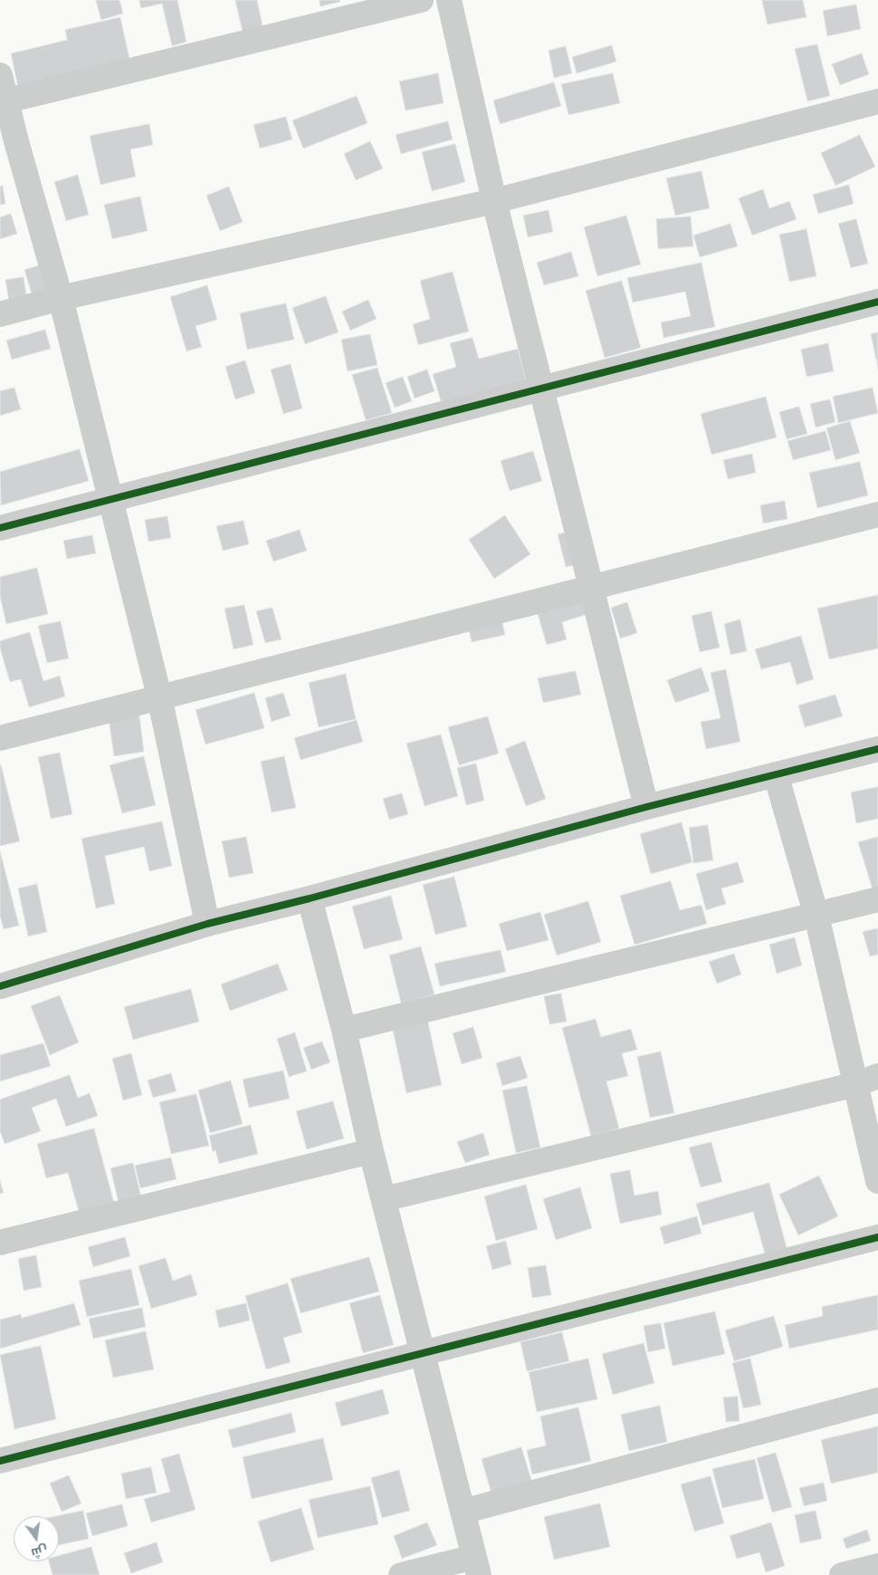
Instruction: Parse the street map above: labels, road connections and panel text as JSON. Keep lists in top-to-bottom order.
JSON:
{
  "north": "bottom"
}
